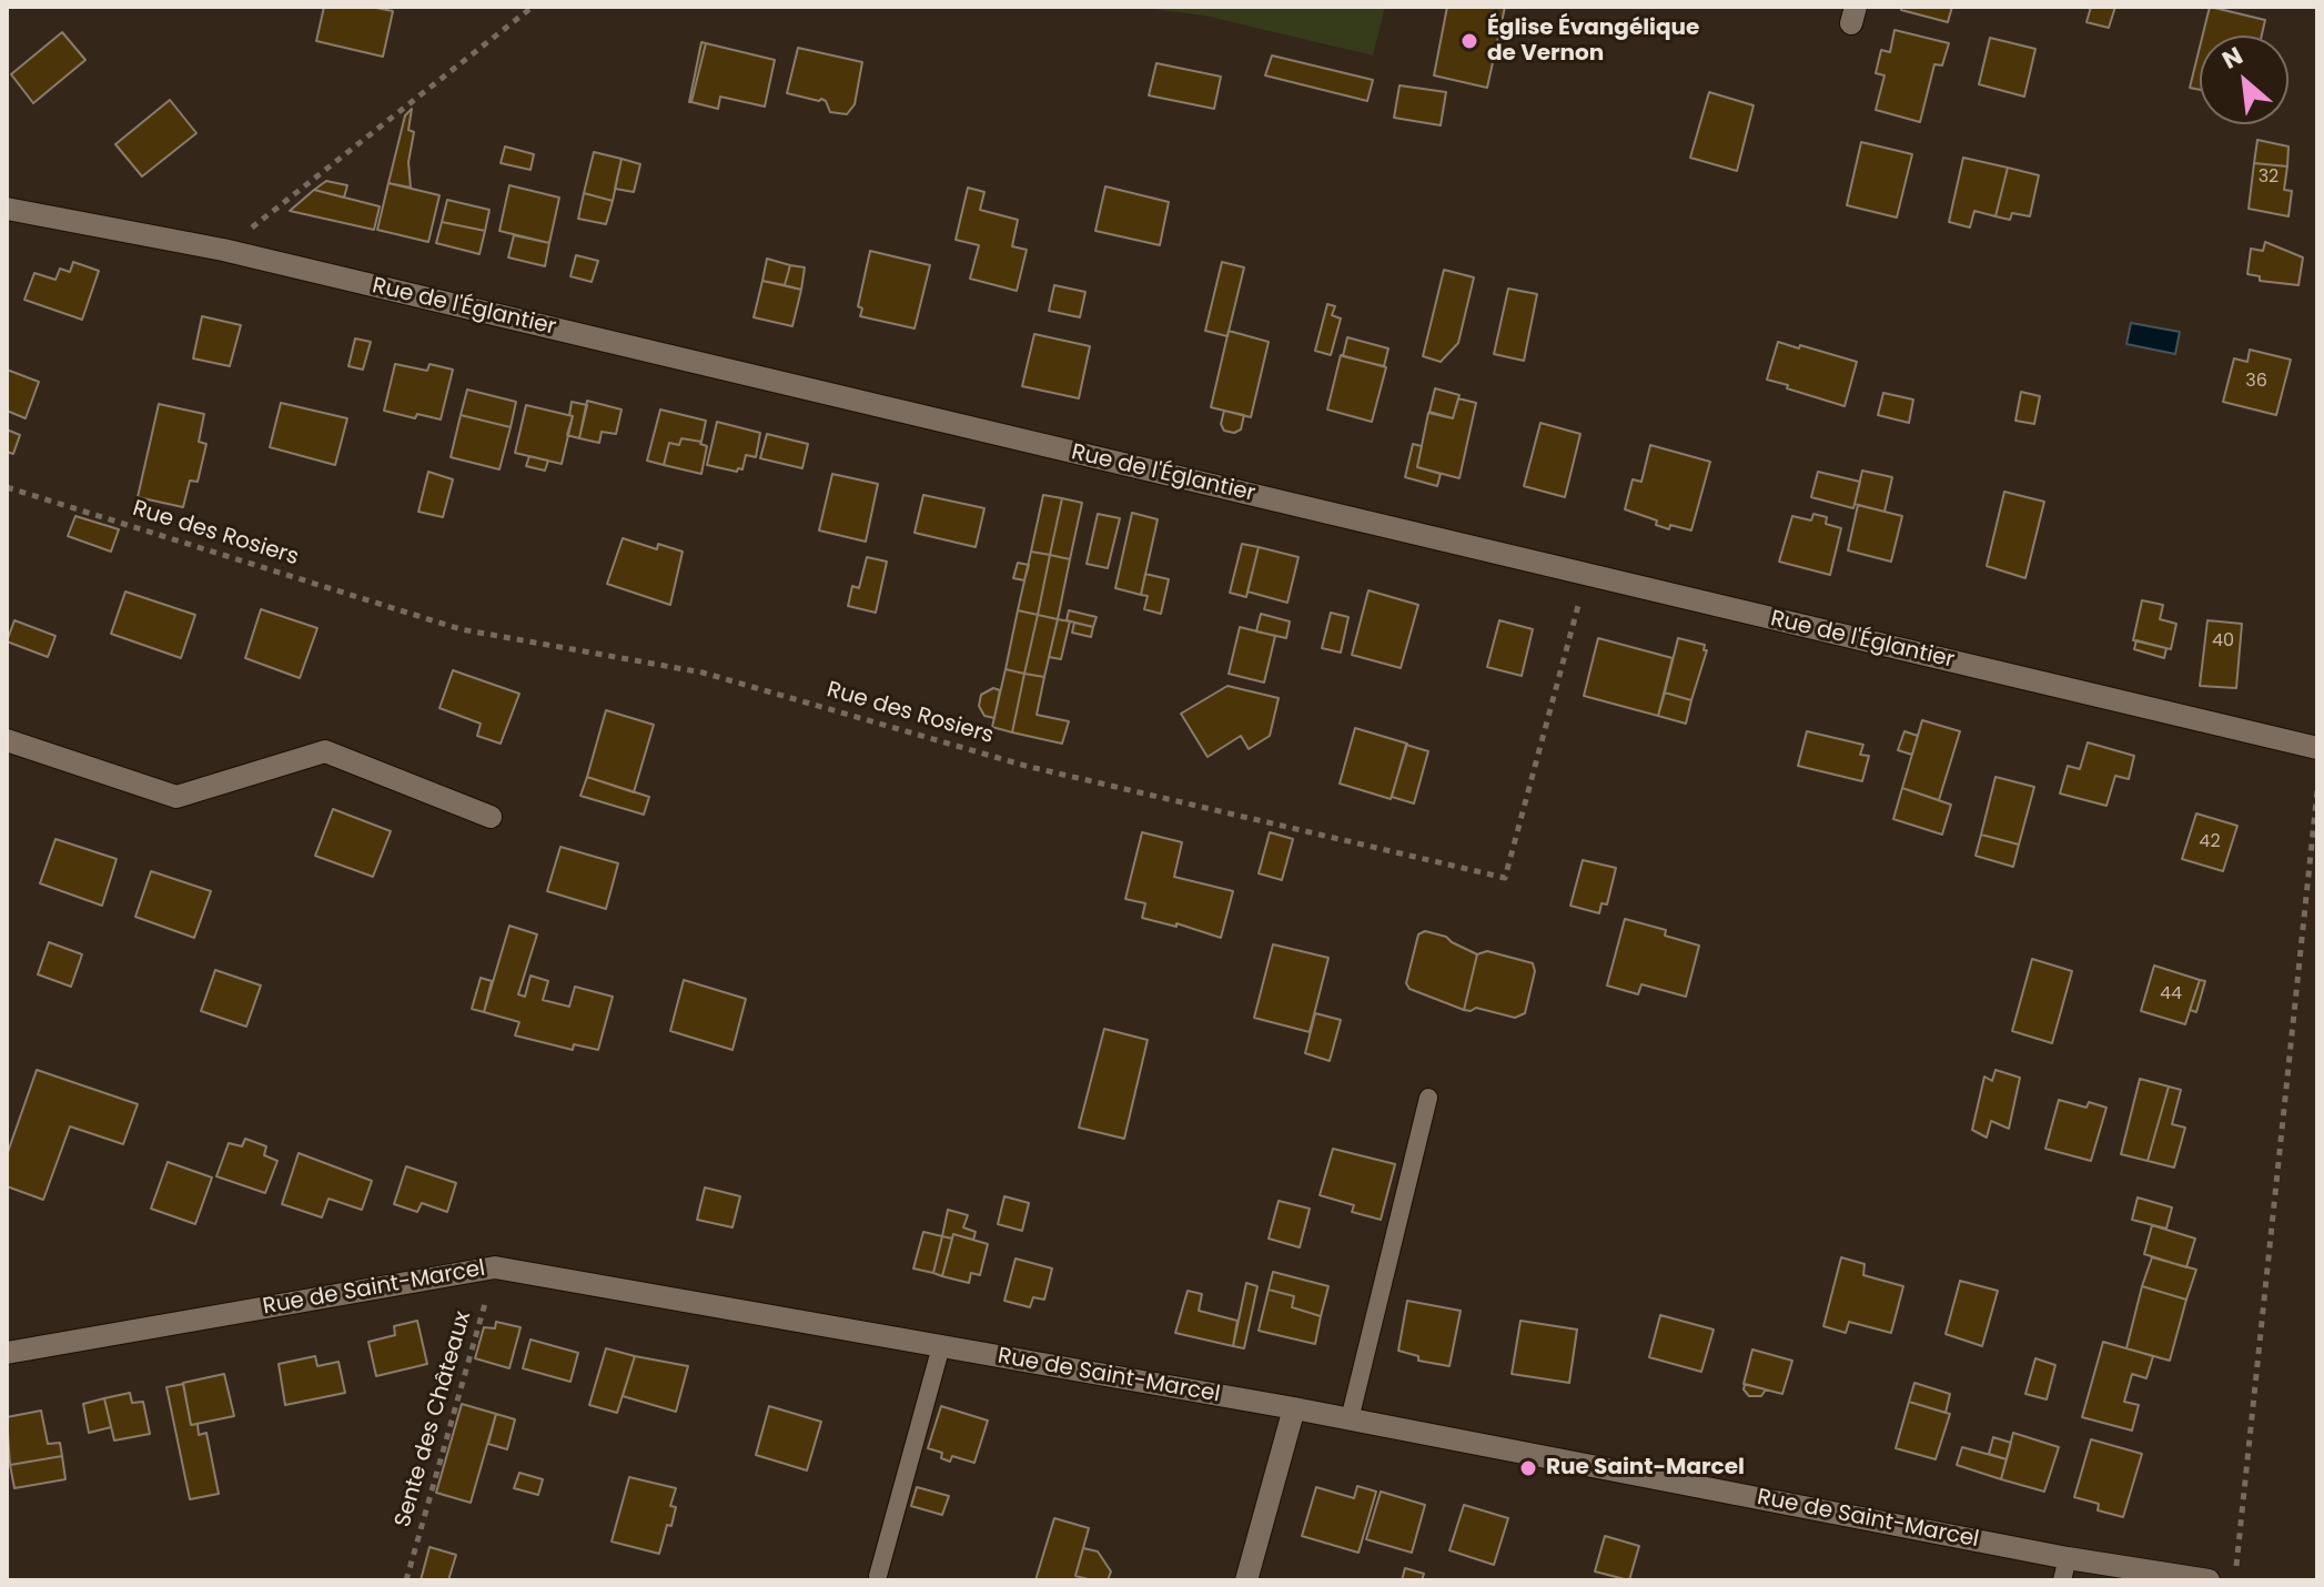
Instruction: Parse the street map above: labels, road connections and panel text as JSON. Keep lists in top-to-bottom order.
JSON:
{
  "streets": {
    "street": ["Rue de l'Églantier", "Rue de Saint-Marcel"],
    "path": ["Rue des Rosiers", "Sente des Châteaux"]
  },
  "crossings": [
    ["Rue de l'Églantier", "Rue des Rosiers"],
    ["Rue de Saint-Marcel", "Sente des Châteaux"]
  ],
  "places": ["Église Évangélique de Vernon", "Rue Saint-Marcel"],
  "house_numbers": [
    "32",
    "36",
    "40",
    "42",
    "44"
  ],
  "north": "top left"
}
